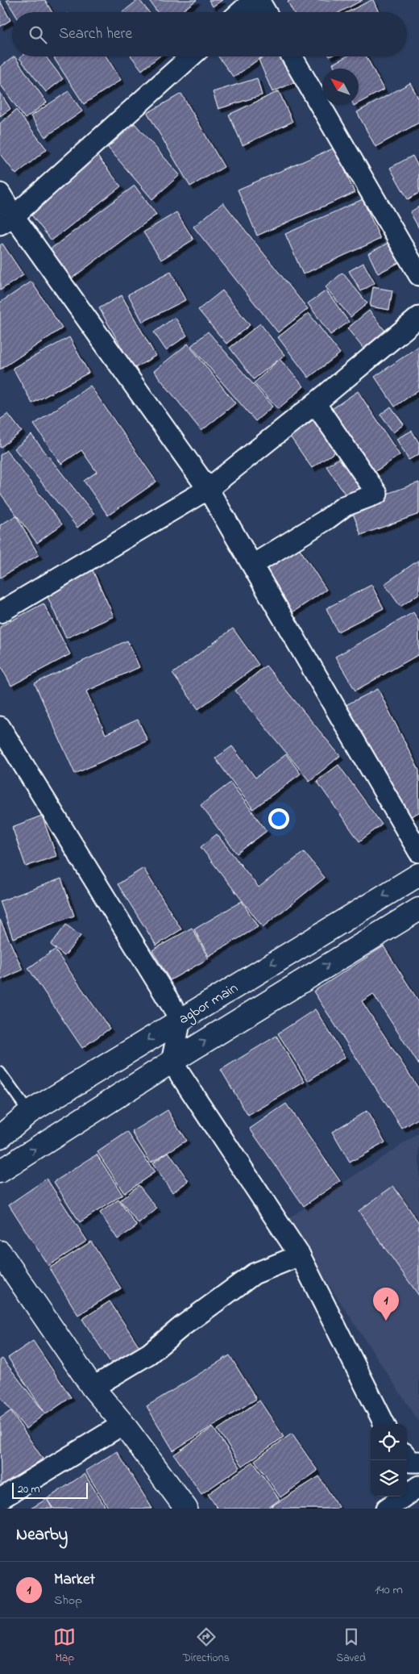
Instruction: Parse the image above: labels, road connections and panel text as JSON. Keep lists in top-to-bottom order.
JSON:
{
  "streets": {
    "main road": ["agbor main"]
  },
  "scale_bar": "20 m",
  "north": "top left",
  "page": {
    "search": "Search here",
    "pins": "1",
    "scale": "20 m",
    "heading": "Nearby",
    "list": [
      {
        "mark": "1",
        "name": "Market",
        "note": "Shop",
        "value": "140 m"
      }
    ],
    "nav": ["Map", "Directions", "Saved"]
  }
}
